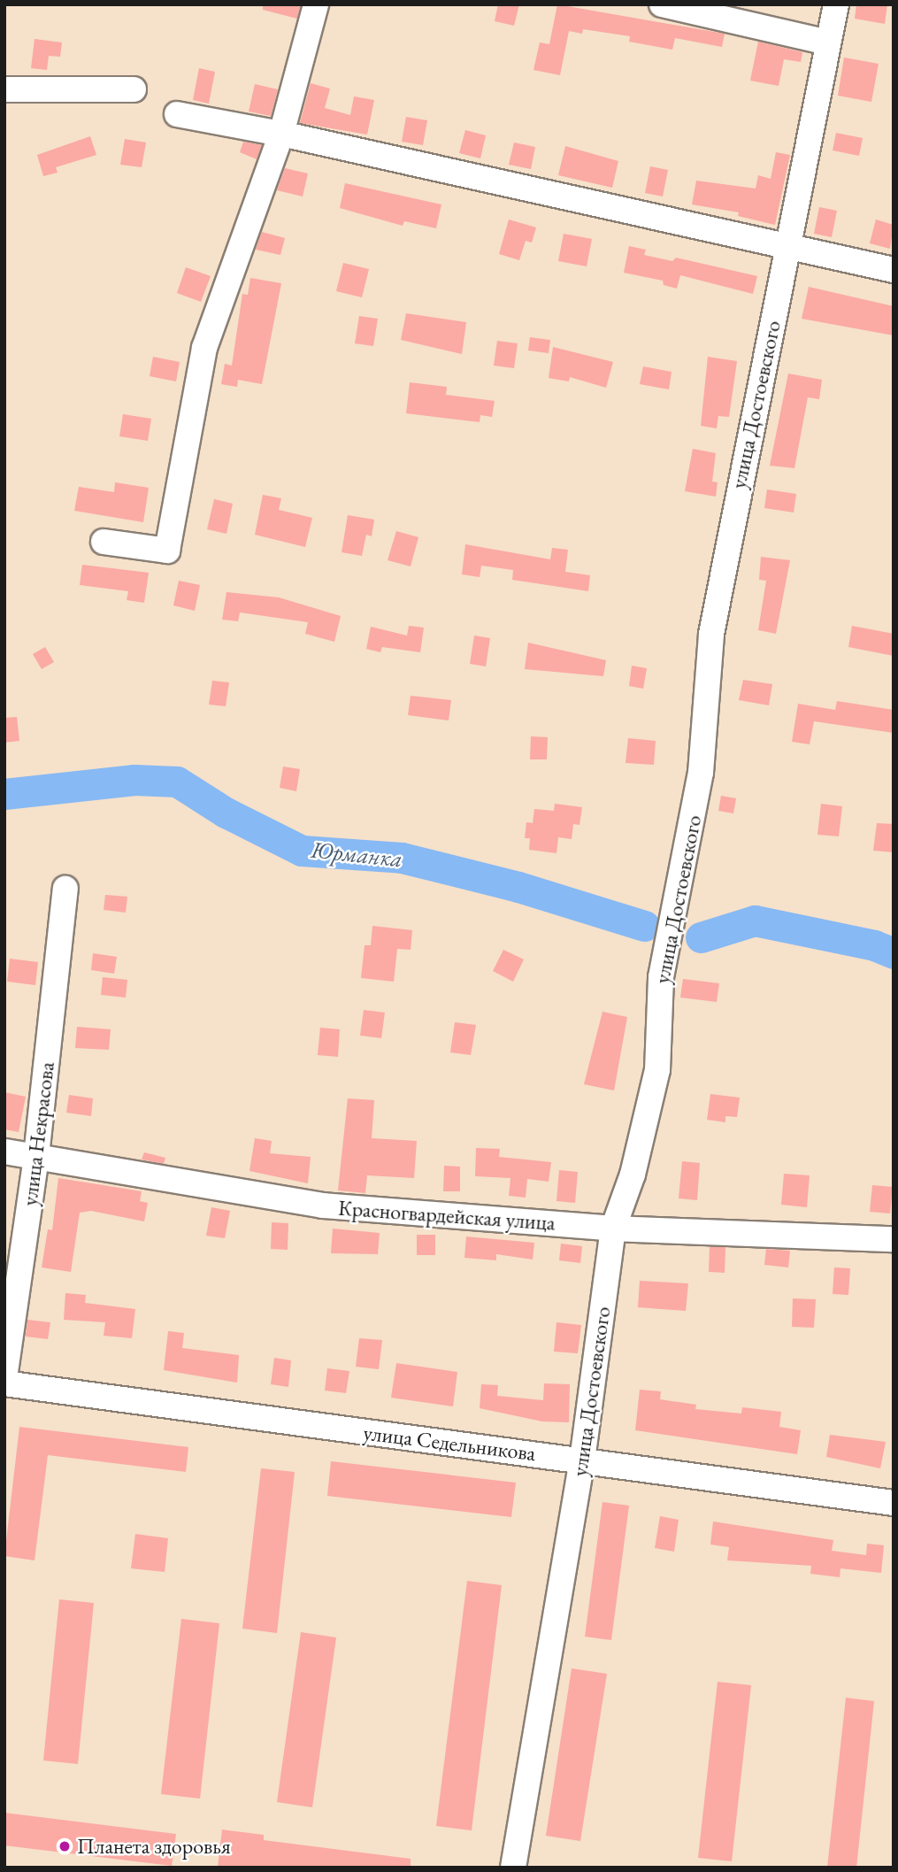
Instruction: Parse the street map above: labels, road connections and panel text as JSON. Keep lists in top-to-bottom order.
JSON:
{
  "streets": {
    "street": [
      "улица Достоевского",
      "улица Некрасова",
      "Красногвардейская улица",
      "улица Седельникова"
    ]
  },
  "crossings": [
    ["улица Достоевского", "Красногвардейская улица"],
    ["улица Достоевского", "улица Седельникова"],
    ["улица Некрасова", "Красногвардейская улица"]
  ],
  "water": ["Юрманка"],
  "places": ["Планета здоровья"]
}
